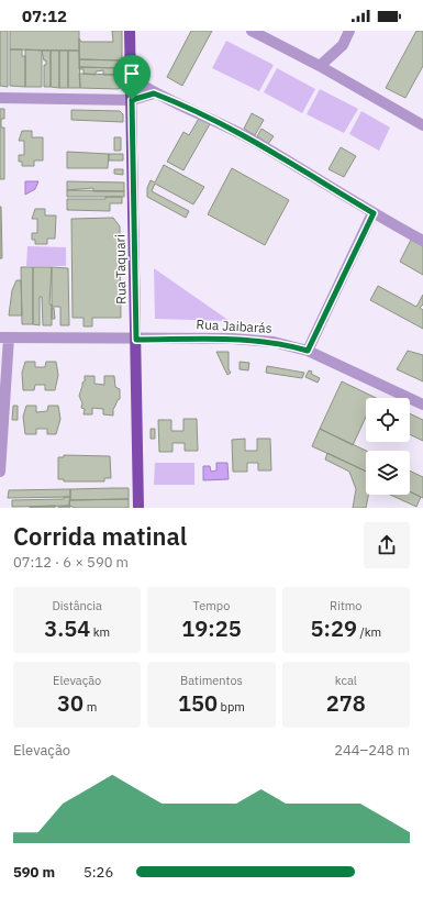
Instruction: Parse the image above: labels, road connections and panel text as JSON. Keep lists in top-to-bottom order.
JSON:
{
  "streets": {
    "main road": ["Rua Taquari"],
    "street": ["Rua Jaibarás"]
  },
  "crossings": [
    ["Rua Taquari", "Rua Jaibarás"]
  ],
  "page": {
    "status": "07:12",
    "heading": ["Corrida matinal", "07:12 · 6 × 590 m"],
    "stats": [
      ["Distância", "3.54 km"],
      ["Tempo", "19:25"],
      ["Ritmo", "5:29 /km"],
      ["Elevação", "30 m"],
      ["Batimentos", "150 bpm"],
      ["kcal", "278"]
    ],
    "chart": ["Elevação", "244–248 m"],
    "list": [
      {
        "name": "590 m",
        "note": "5:26"
      }
    ]
  }
}
